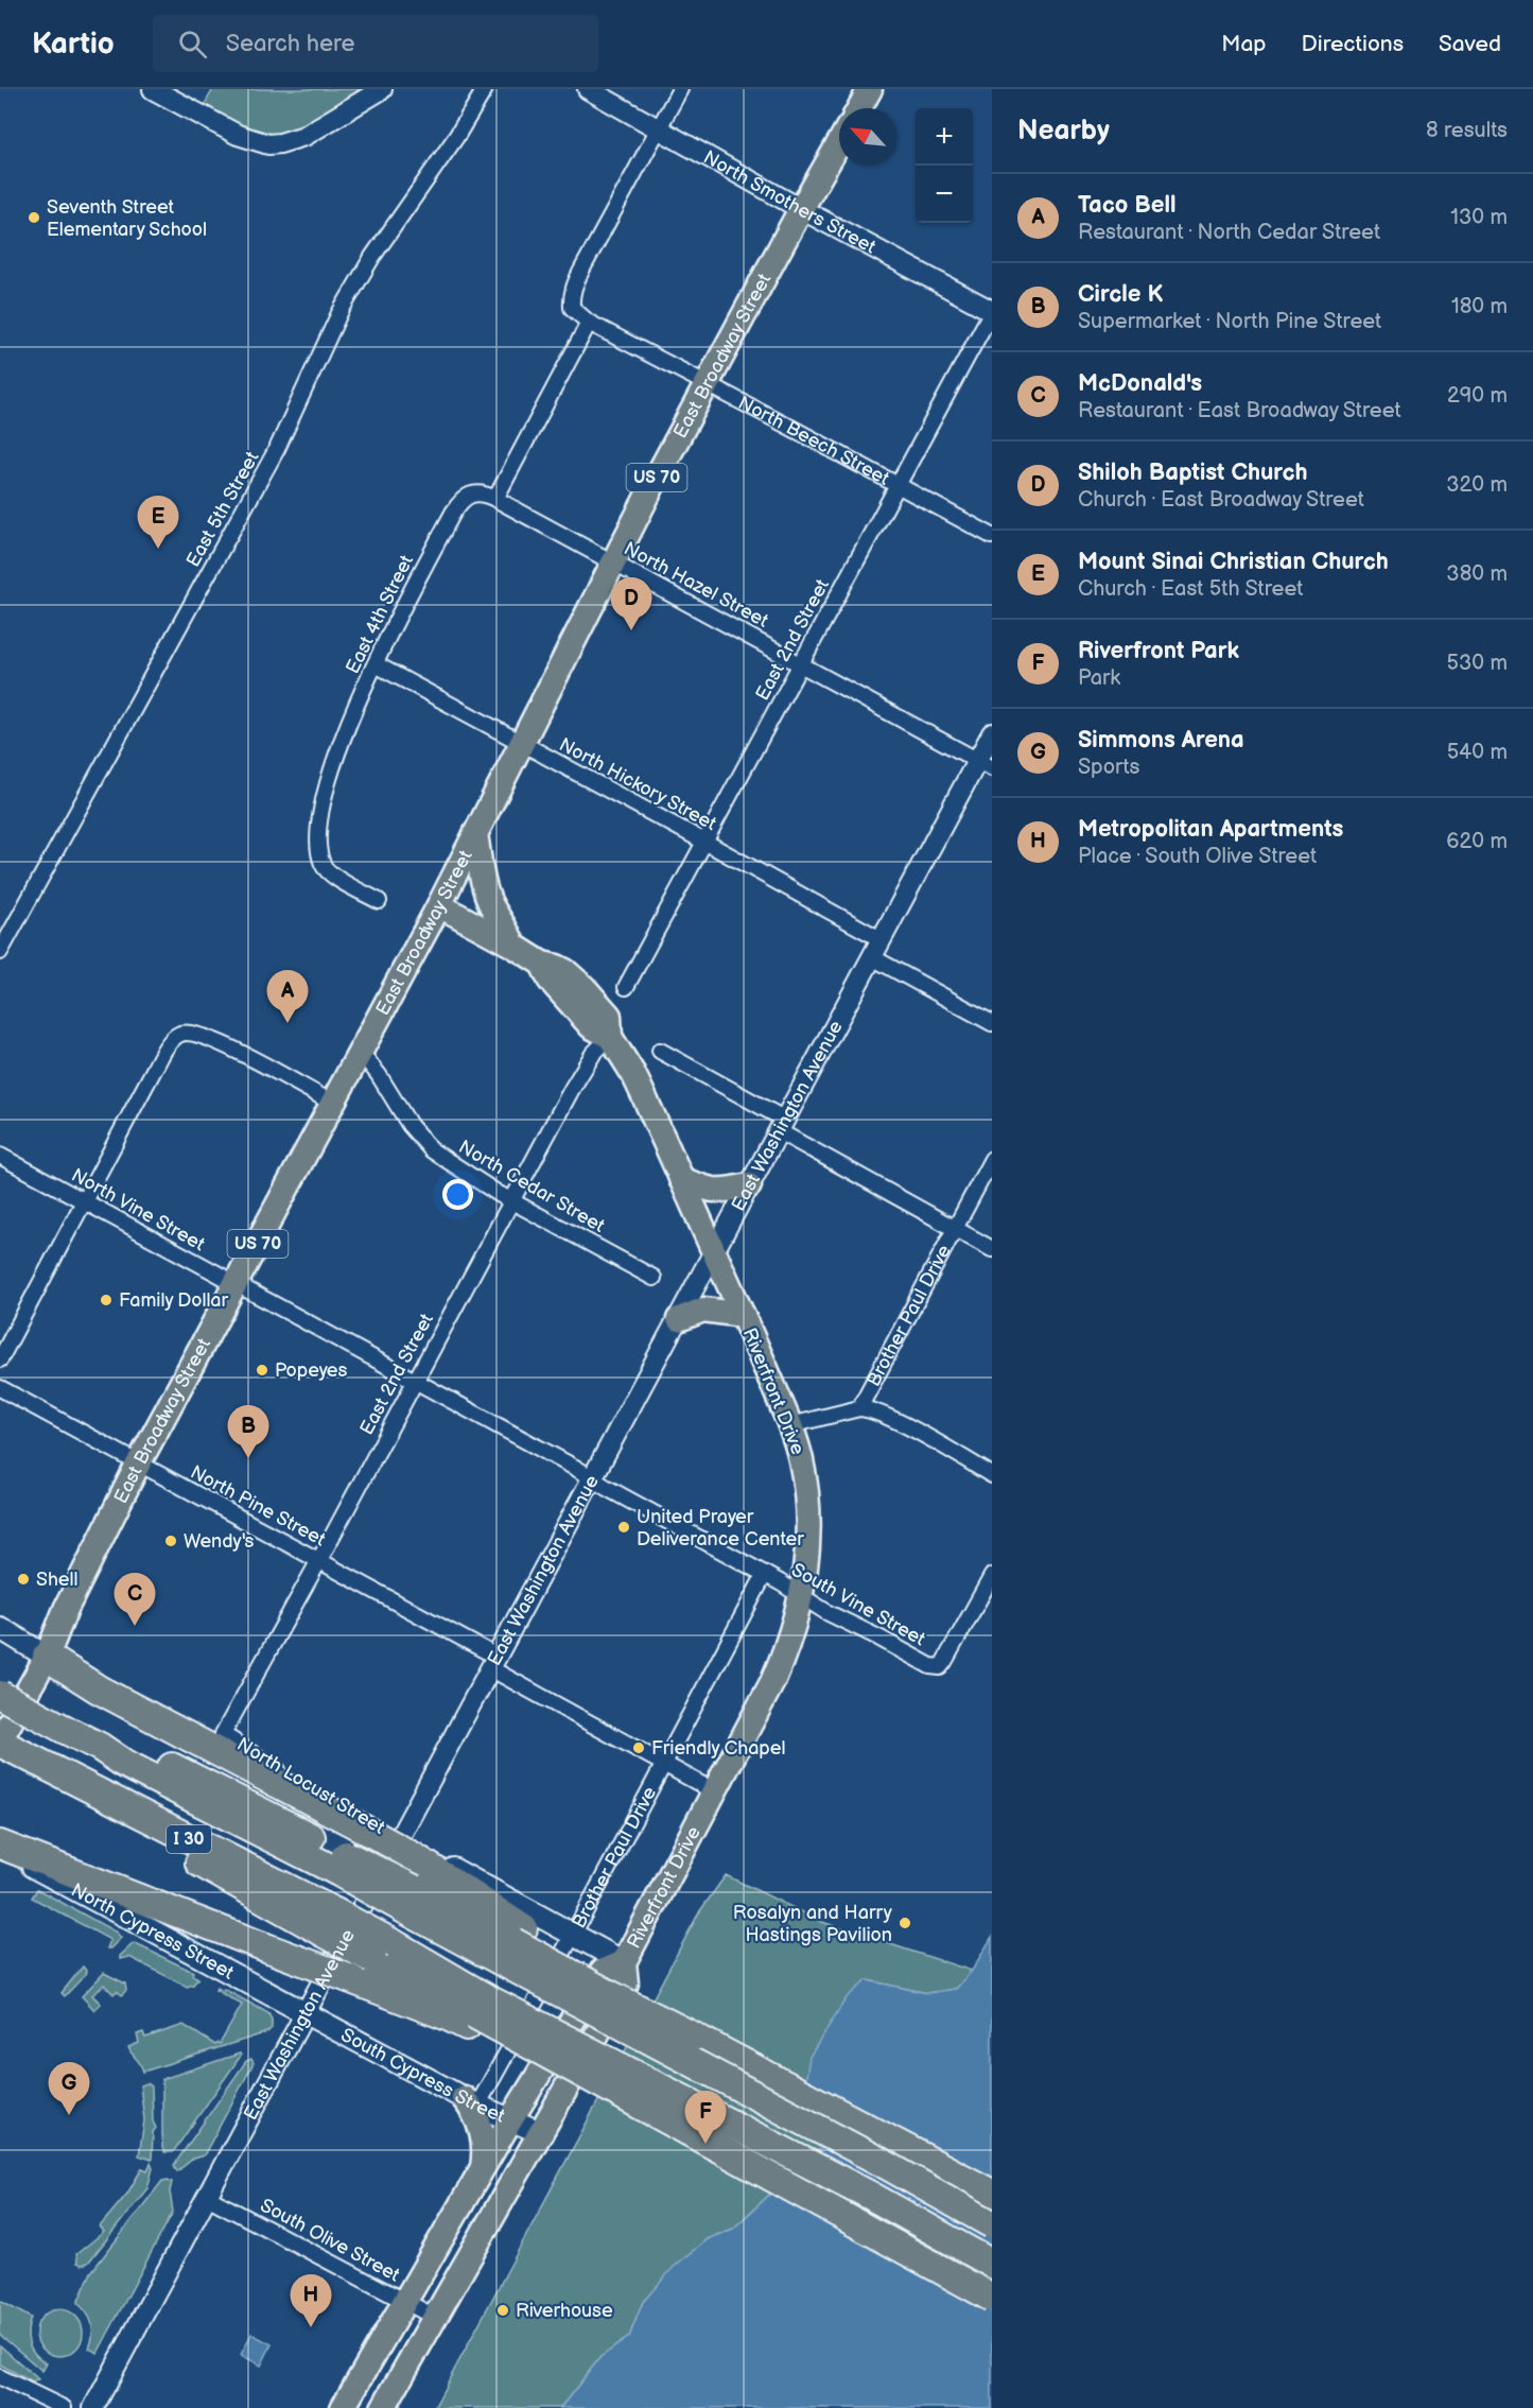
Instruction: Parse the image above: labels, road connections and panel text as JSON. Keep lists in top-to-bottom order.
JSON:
{
  "streets": {
    "highway": ["I 30"],
    "main road": [
      "East Broadway Street",
      "US 70",
      "Riverfront Drive",
      "North Cypress Street",
      "South Cypress Street"
    ],
    "street": [
      "North Smothers Street",
      "North Beech Street",
      "East 5th Street",
      "North Hazel Street",
      "East 4th Street",
      "East 2nd Street",
      "North Hickory Street",
      "East Washington Avenue",
      "North Cedar Street",
      "North Vine Street",
      "Brother Paul Drive",
      "North Pine Street",
      "South Vine Street",
      "North Locust Street",
      "South Olive Street"
    ]
  },
  "crossings": [
    ["North Smothers Street", "East Broadway Street"],
    ["North Smothers Street", "East 2nd Street"],
    ["East Broadway Street", "North Beech Street"],
    ["East Broadway Street", "North Hazel Street"],
    ["East Broadway Street", "North Hickory Street"],
    ["East Broadway Street", "North Cedar Street"],
    ["East Broadway Street", "North Vine Street"],
    ["East Broadway Street", "Riverfront Drive"],
    ["East Broadway Street", "North Pine Street"],
    ["East Broadway Street", "I 30"],
    ["North Beech Street", "East 2nd Street"],
    ["North Hazel Street", "East 4th Street"],
    ["North Hazel Street", "East 2nd Street"],
    ["North Hazel Street", "East Washington Avenue"],
    ["East 4th Street", "North Hickory Street"],
    ["East 2nd Street", "North Hickory Street"],
    ["East 2nd Street", "North Cedar Street"],
    ["East 2nd Street", "North Vine Street"],
    ["East 2nd Street", "Riverfront Drive"],
    ["East 2nd Street", "North Pine Street"],
    ["East 2nd Street", "North Locust Street"],
    ["North Hickory Street", "East Washington Avenue"],
    ["East Washington Avenue", "North Vine Street"],
    ["East Washington Avenue", "Riverfront Drive"],
    ["East Washington Avenue", "North Pine Street"],
    ["East Washington Avenue", "South Vine Street"],
    ["East Washington Avenue", "North Locust Street"],
    ["East Washington Avenue", "North Cypress Street"],
    ["East Washington Avenue", "South Cypress Street"],
    ["East Washington Avenue", "South Olive Street"],
    ["North Vine Street", "South Vine Street"],
    ["Brother Paul Drive", "Riverfront Drive"],
    ["Brother Paul Drive", "North Pine Street"],
    ["Brother Paul Drive", "South Vine Street"],
    ["Brother Paul Drive", "South Cypress Street"],
    ["Riverfront Drive", "North Pine Street"],
    ["Riverfront Drive", "South Vine Street"],
    ["Riverfront Drive", "South Cypress Street"],
    ["Riverfront Drive", "South Olive Street"],
    ["North Cypress Street", "South Cypress Street"]
  ],
  "places": [
    "Seventh Street Elementary School",
    "Family Dollar",
    "Popeyes",
    "United Prayer Deliverance Center",
    "Wendy's",
    "Shell",
    "Friendly Chapel",
    "Rosalyn and Harry Hastings Pavilion",
    "Riverhouse"
  ],
  "north": "top left",
  "page": {
    "header": "Kartio",
    "search": "Search here",
    "nav": ["Map", "Directions", "Saved"],
    "heading": ["Nearby", "8 results"],
    "map_buttons": ["+", "−"],
    "list": [
      {
        "mark": "A",
        "name": "Taco Bell",
        "note": "Restaurant · North Cedar Street",
        "value": "130 m"
      },
      {
        "mark": "B",
        "name": "Circle K",
        "note": "Supermarket · North Pine Street",
        "value": "180 m"
      },
      {
        "mark": "C",
        "name": "McDonald's",
        "note": "Restaurant · East Broadway Street",
        "value": "290 m"
      },
      {
        "mark": "D",
        "name": "Shiloh Baptist Church",
        "note": "Church · East Broadway Street",
        "value": "320 m"
      },
      {
        "mark": "E",
        "name": "Mount Sinai Christian Church",
        "note": "Church · East 5th Street",
        "value": "380 m"
      },
      {
        "mark": "F",
        "name": "Riverfront Park",
        "note": "Park",
        "value": "530 m"
      },
      {
        "mark": "G",
        "name": "Simmons Arena",
        "note": "Sports",
        "value": "540 m"
      },
      {
        "mark": "H",
        "name": "Metropolitan Apartments",
        "note": "Place · South Olive Street",
        "value": "620 m"
      }
    ],
    "pins": [
      "E",
      "D",
      "A",
      "B",
      "C",
      "G",
      "F",
      "H"
    ]
  }
}
